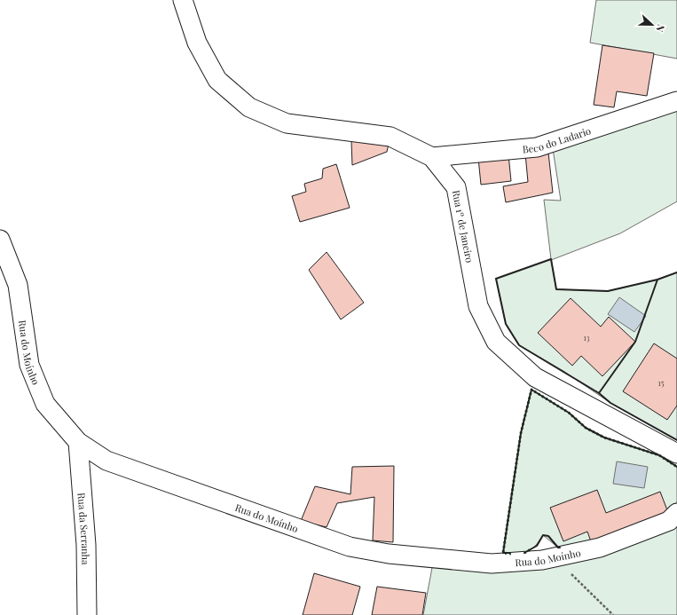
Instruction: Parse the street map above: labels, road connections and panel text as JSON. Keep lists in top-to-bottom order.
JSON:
{
  "streets": {
    "street": [
      "Beco do Ladario",
      "Rua 1º de Janeiro",
      "Rua do Moínho",
      "Rua da Serranha"
    ]
  },
  "crossings": [
    ["Beco do Ladario", "Rua 1º de Janeiro"],
    ["Rua do Moínho", "Rua da Serranha"]
  ],
  "house_numbers": ["13", "15"],
  "north": "right"
}
